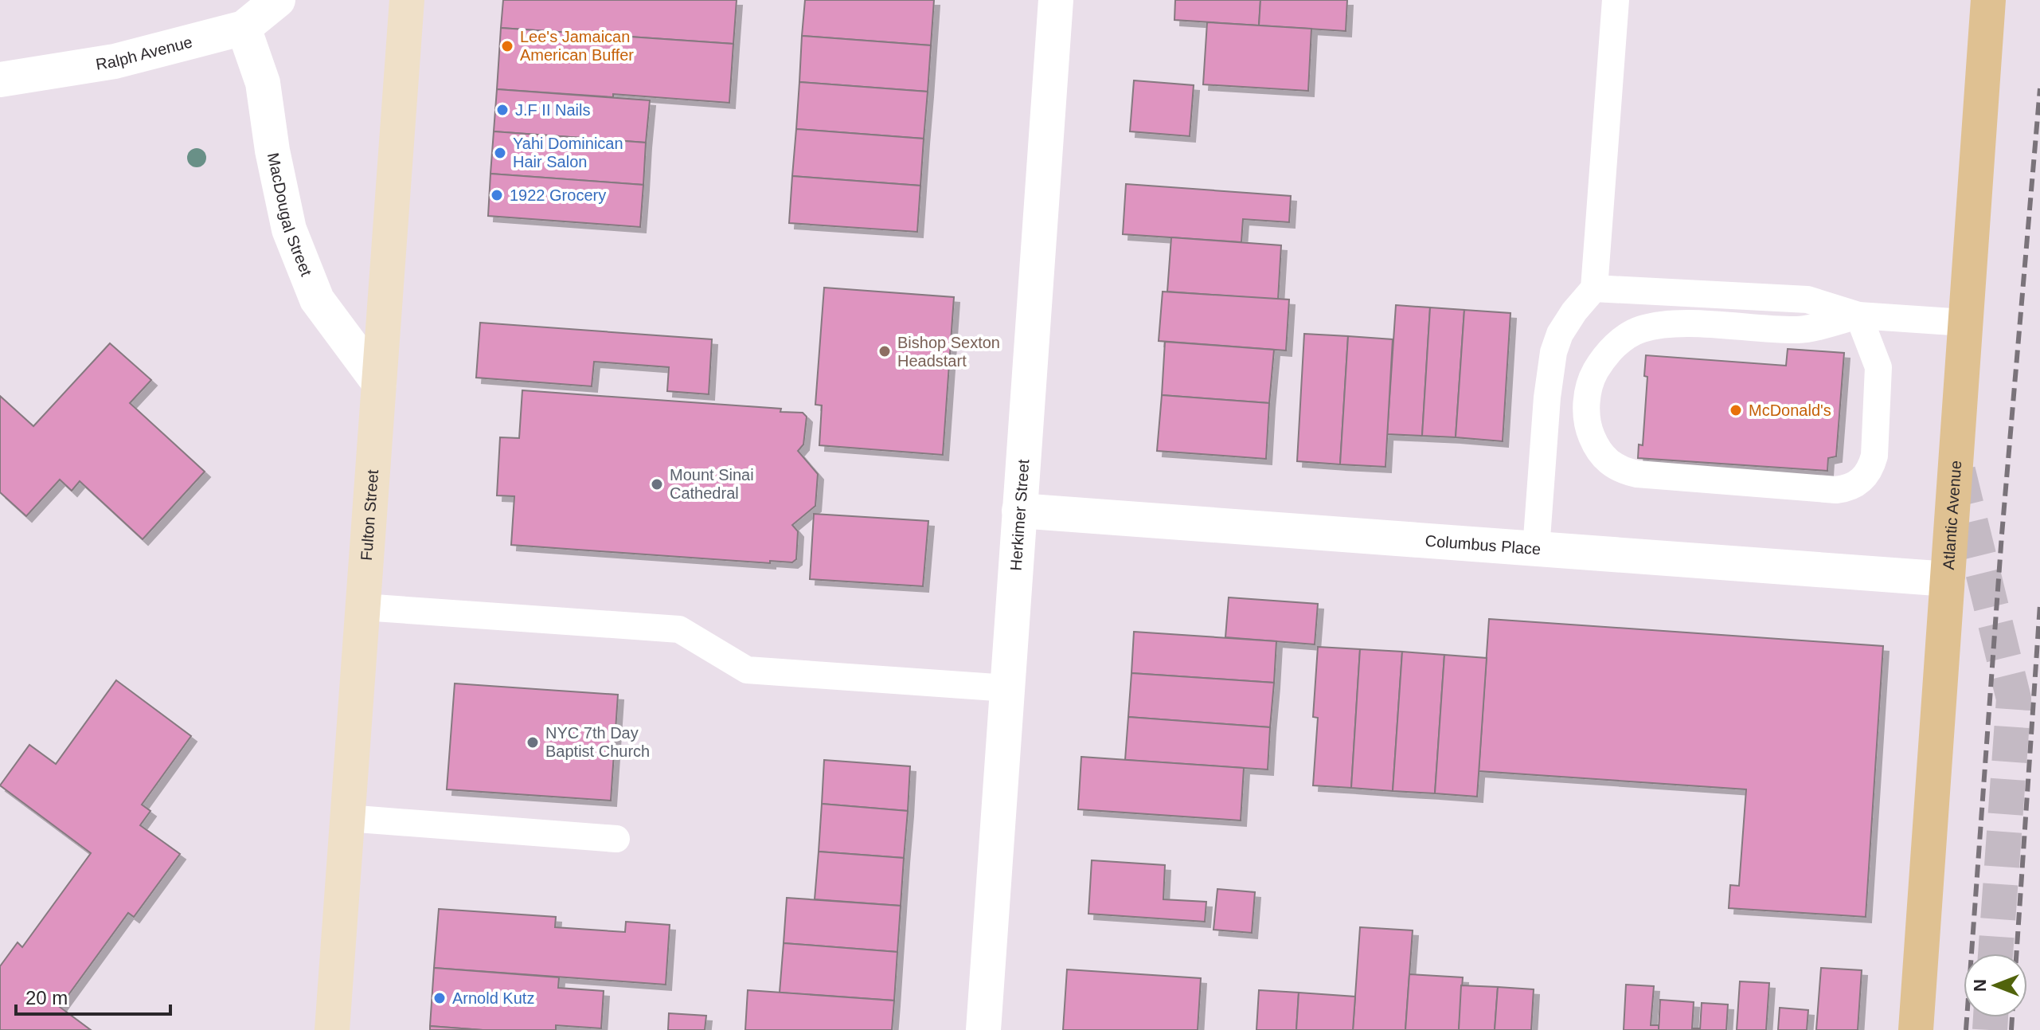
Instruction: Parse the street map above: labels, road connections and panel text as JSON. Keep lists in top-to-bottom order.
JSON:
{
  "streets": {
    "main road": ["Atlantic Avenue", "Fulton Street"],
    "street": [
      "Ralph Avenue",
      "MacDougal Street",
      "Herkimer Street",
      "Columbus Place"
    ]
  },
  "crossings": [
    ["Ralph Avenue", "MacDougal Street"],
    ["MacDougal Street", "Fulton Street"],
    ["Herkimer Street", "Columbus Place"],
    ["Atlantic Avenue", "Columbus Place"]
  ],
  "places": [
    "Lee's Jamaican American Buffer",
    "J.F II Nails",
    "Yahi Dominican Hair Salon",
    "1922 Grocery",
    "Bishop Sexton Headstart",
    "McDonald's",
    "Mount Sinai Cathedral",
    "NYC 7th Day Baptist Church",
    "Arnold Kutz"
  ],
  "scale_bar": "20 m",
  "north": "left"
}
